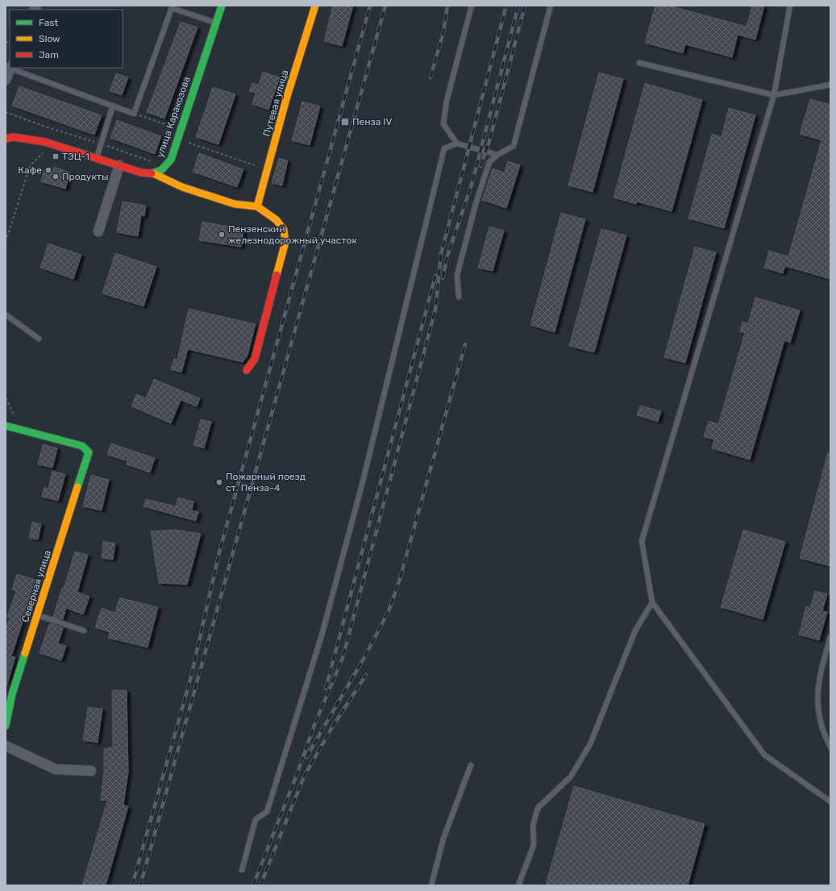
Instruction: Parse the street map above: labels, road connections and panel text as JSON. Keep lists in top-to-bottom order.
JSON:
{
  "streets": {
    "street": ["Путевая улица", "улица Каракозова", "Северная улица"]
  },
  "places": {
    "transit": ["Пенза IV", "ТЭЦ-1"],
    "other": [
      "Кафе",
      "Продукты",
      "Пензенский железнодорожный участок",
      "Пожарный поезд ст. Пенза-4"
    ]
  },
  "legend": ["Fast", "Slow", "Jam"]
}
